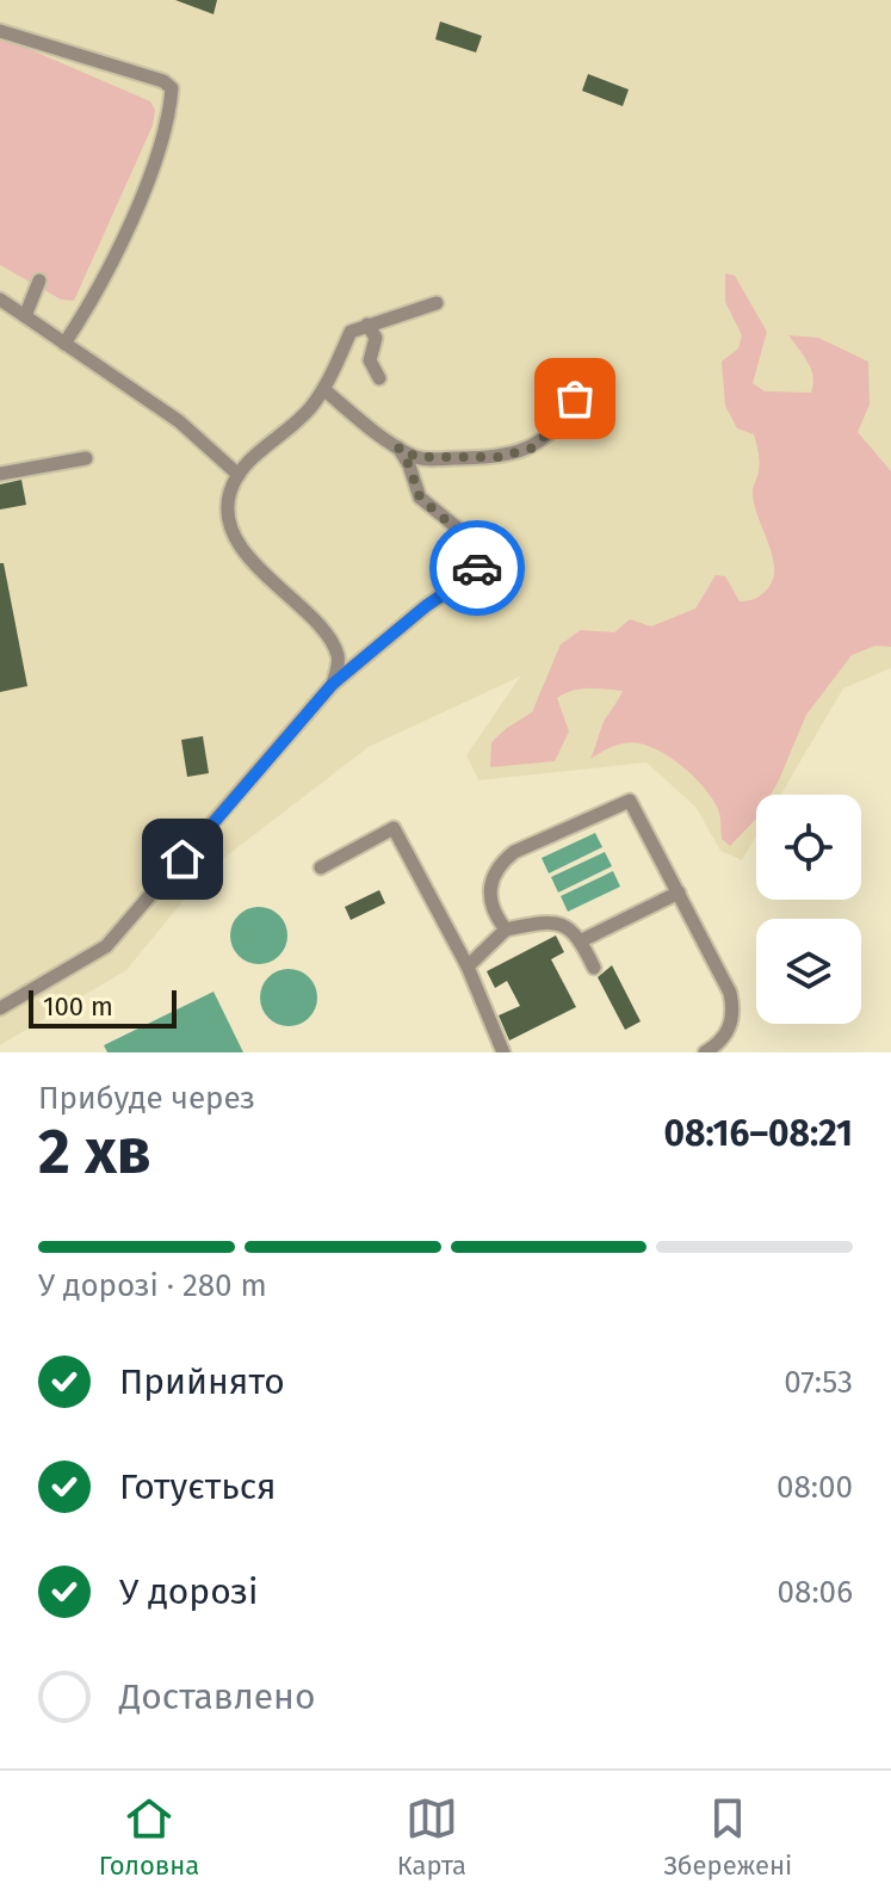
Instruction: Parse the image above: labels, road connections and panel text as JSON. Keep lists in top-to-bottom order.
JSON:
{
  "scale_bar": "100 m",
  "page": {
    "scale": "100 m",
    "heading": ["2 хв", "Прибуде через", "08:16–08:21"],
    "bar": "У дорозі · 280 m",
    "list": [
      ["Прийнято", "07:53"],
      ["Готується", "08:00"],
      ["У дорозі", "08:06"],
      "Доставлено"
    ],
    "tabs": ["Головна", "Карта", "Збережені"]
  }
}
